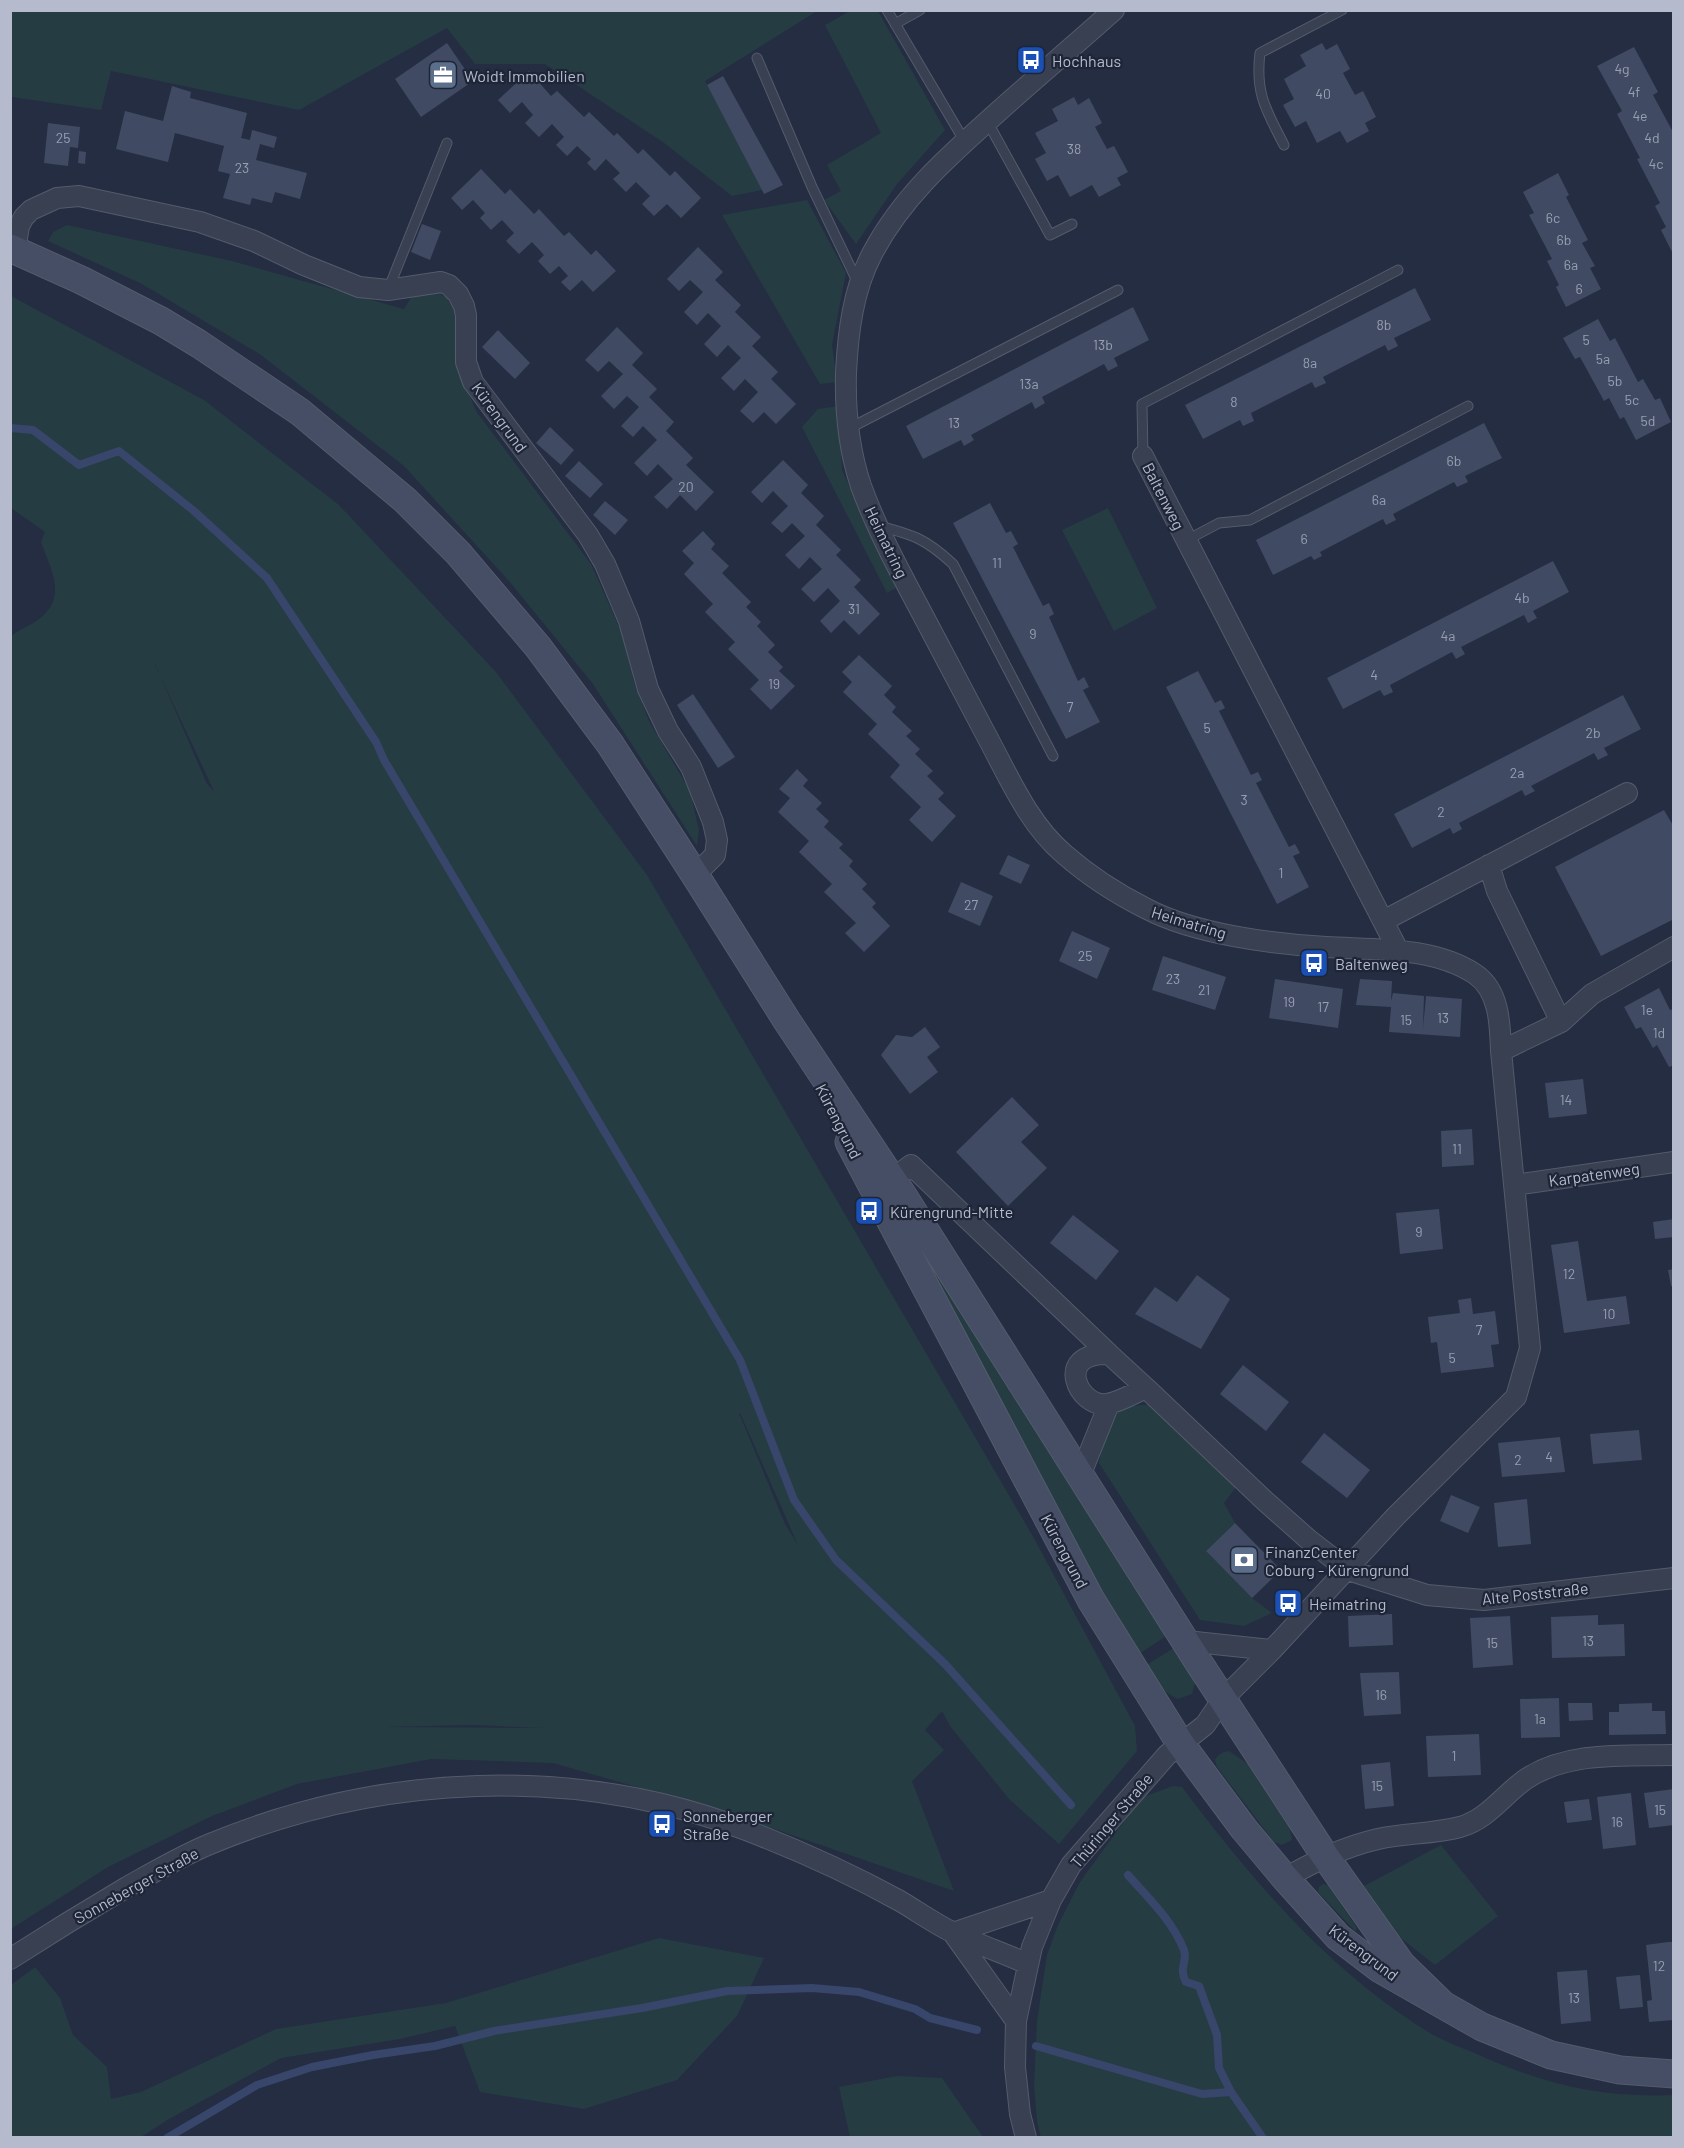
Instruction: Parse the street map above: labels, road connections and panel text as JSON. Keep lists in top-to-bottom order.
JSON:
{
  "streets": {
    "main road": ["Kürengrund"],
    "street": [
      "Baltenweg",
      "Heimatring",
      "Karpatenweg",
      "Alte Poststraße",
      "Thüringer Straße",
      "Sonneberger Straße"
    ]
  },
  "crossings": [
    ["Kürengrund", "Heimatring"],
    ["Kürengrund", "Alte Poststraße"],
    ["Kürengrund", "Thüringer Straße"],
    ["Baltenweg", "Heimatring"],
    ["Heimatring", "Karpatenweg"],
    ["Heimatring", "Alte Poststraße"],
    ["Heimatring", "Thüringer Straße"],
    ["Thüringer Straße", "Sonneberger Straße"]
  ],
  "places": {
    "bus stop": [
      "Hochhaus",
      "Baltenweg",
      "Kürengrund-Mitte",
      "Heimatring",
      "Sonneberger Straße"
    ],
    "office": ["Woidt Immobilien"],
    "bank": ["FinanzCenter Coburg - Kürengrund"]
  },
  "house_numbers": [
    "4g",
    "4f",
    "40",
    "4e",
    "25",
    "4d",
    "38",
    "4c",
    "23",
    "6c",
    "6b",
    "6a",
    "6",
    "8b",
    "5",
    "13b",
    "5a",
    "8a",
    "5b",
    "13a",
    "5c",
    "8",
    "5d",
    "13",
    "6b",
    "20",
    "6a",
    "6",
    "11",
    "4b",
    "31",
    "9",
    "4a",
    "4",
    "19",
    "7",
    "5",
    "2b",
    "2a",
    "3",
    "2",
    "1",
    "27",
    "25",
    "23",
    "21",
    "19",
    "17",
    "1e",
    "13",
    "15",
    "1d",
    "14",
    "11",
    "9",
    "12",
    "10",
    "7",
    "5",
    "4",
    "2",
    "13",
    "15",
    "16",
    "1a",
    "1",
    "15",
    "15",
    "16",
    "12",
    "13"
  ]
}
